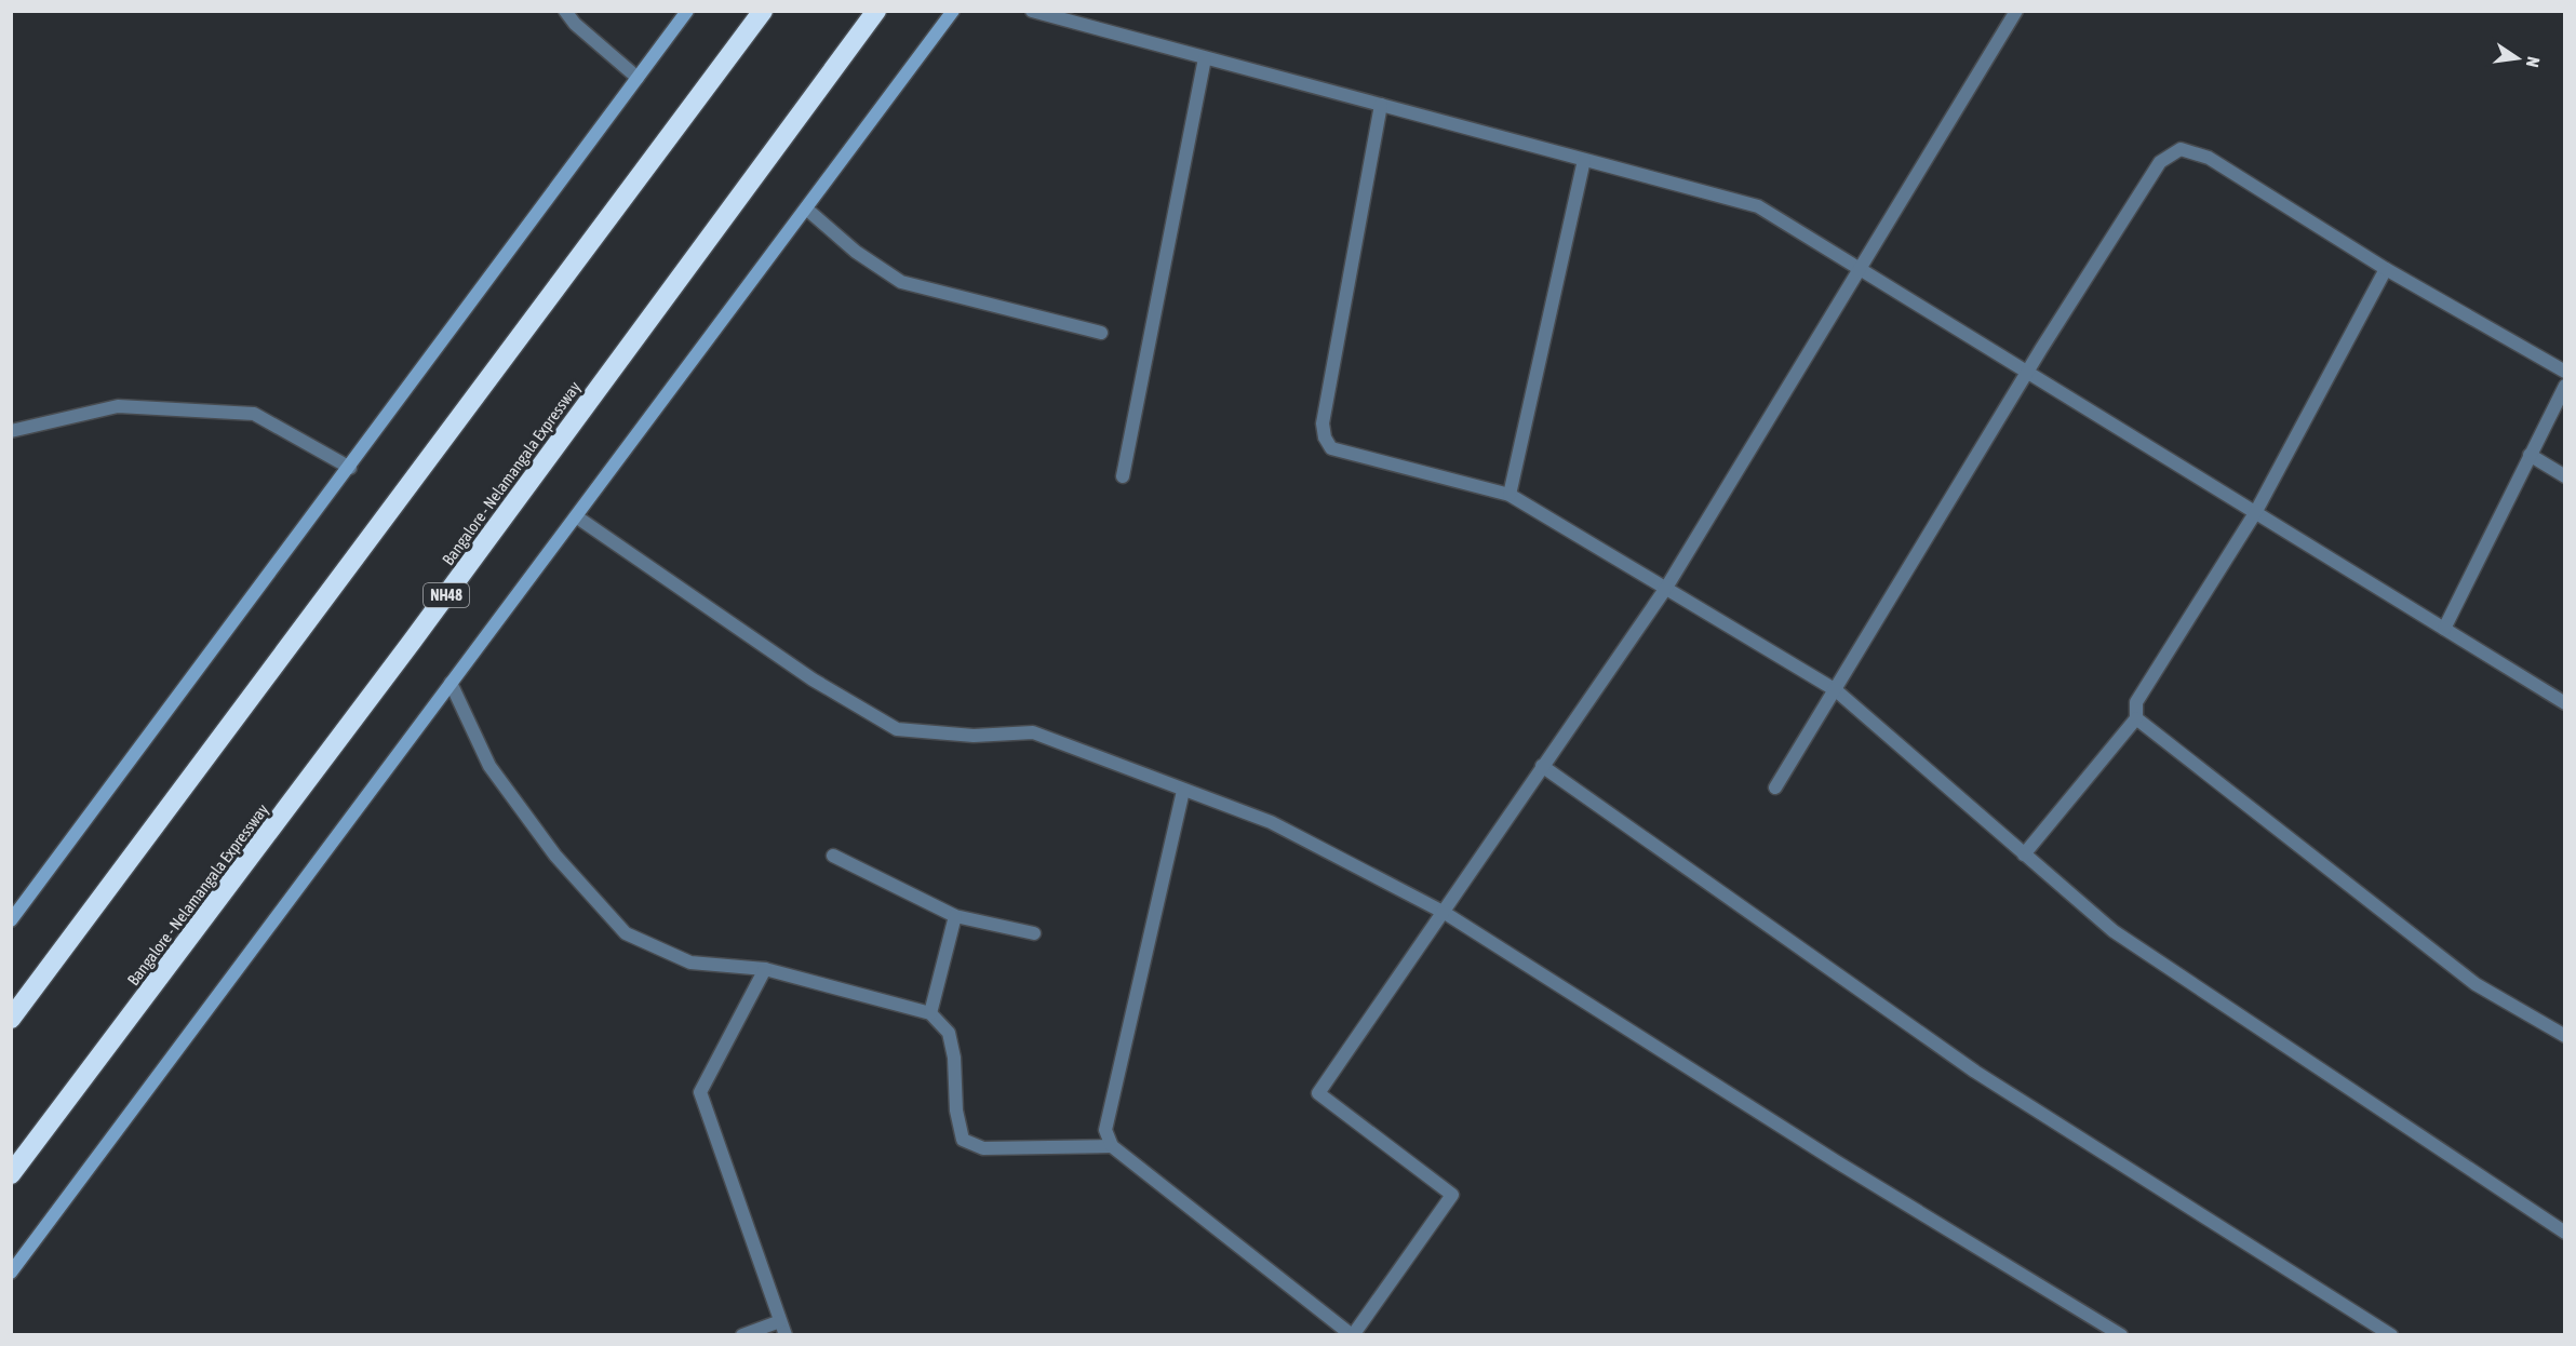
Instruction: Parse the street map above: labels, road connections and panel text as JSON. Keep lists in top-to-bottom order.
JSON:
{
  "streets": {
    "highway": ["Bangalore - Nelamangala Expressway", "NH48"]
  },
  "north": "right"
}
